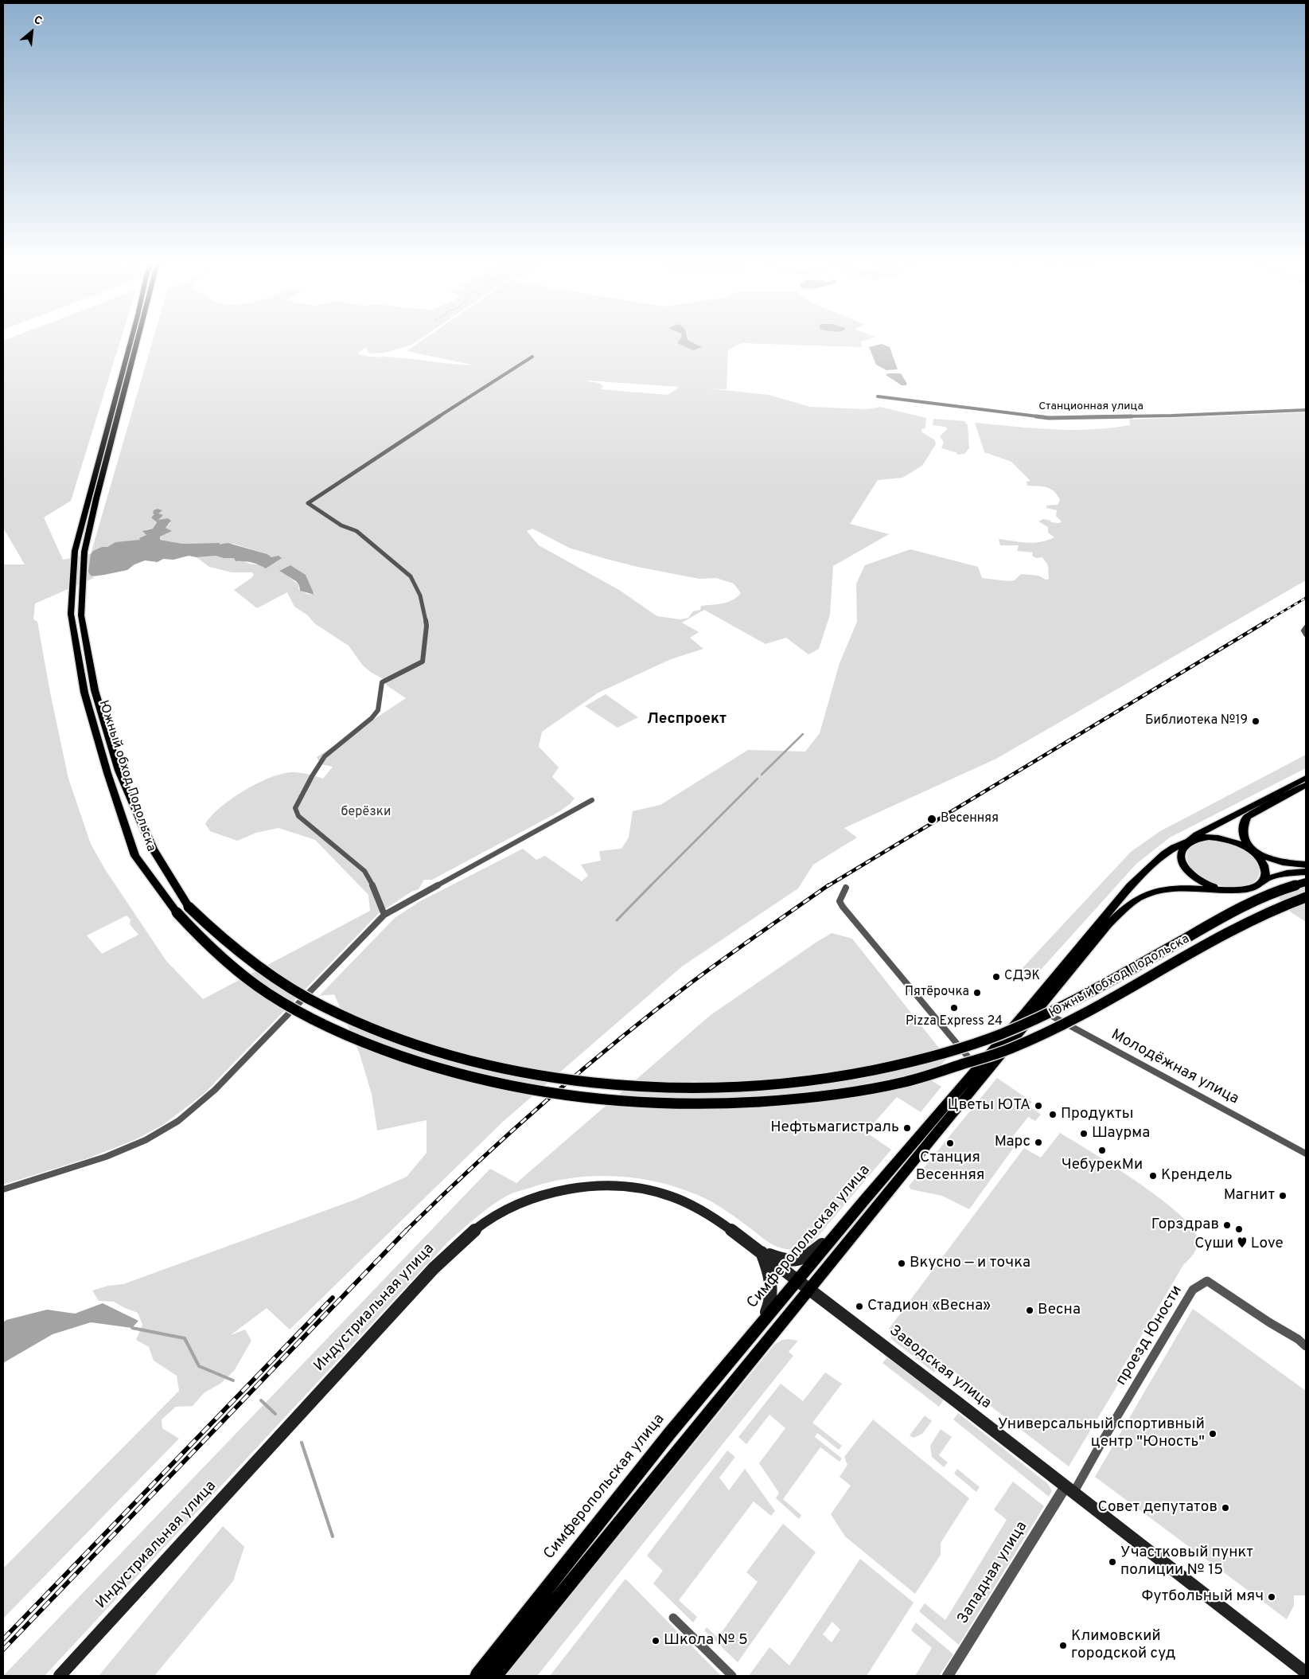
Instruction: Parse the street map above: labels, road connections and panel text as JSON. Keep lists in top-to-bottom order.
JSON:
{
  "streets": {
    "main road": [
      "Южный обход Подольска",
      "Симферопольская улица",
      "Индустриальная улица",
      "Заводская улица"
    ],
    "street": [
      "Станционная улица",
      "Молодёжная улица",
      "проезд Юности",
      "Западная улица"
    ]
  },
  "crossings": [
    ["Молодёжная улица", "Симферопольская улица"],
    ["Симферопольская улица", "Индустриальная улица"],
    ["Симферопольская улица", "Заводская улица"],
    ["Индустриальная улица", "Заводская улица"],
    ["проезд Юности", "Заводская улица"],
    ["проезд Юности", "Западная улица"],
    ["Заводская улица", "Западная улица"]
  ],
  "districts": ["Леспроект"],
  "parks": ["берёзки"],
  "places": [
    "Библиотека №19",
    "Весенняя",
    "СДЭК",
    "Пятёрочка",
    "Pizza Express 24",
    "Цветы ЮТА",
    "Продукты",
    "Нефтьмагистраль",
    "Шаурма",
    "Марс",
    "Станция Весенняя",
    "ЧебурекМи",
    "Крендель",
    "Магнит",
    "Горздрав",
    "Суши ♥ Love",
    "Вкусно — и точка",
    "Стадион «Весна»",
    "Весна",
    "Универсальный спортивный центр \"Юность\"",
    "Совет депутатов",
    "Участковый пункт полиции № 15",
    "Футбольный мяч",
    "Школа № 5",
    "Климовский городской суд"
  ],
  "north": "top right"
}
